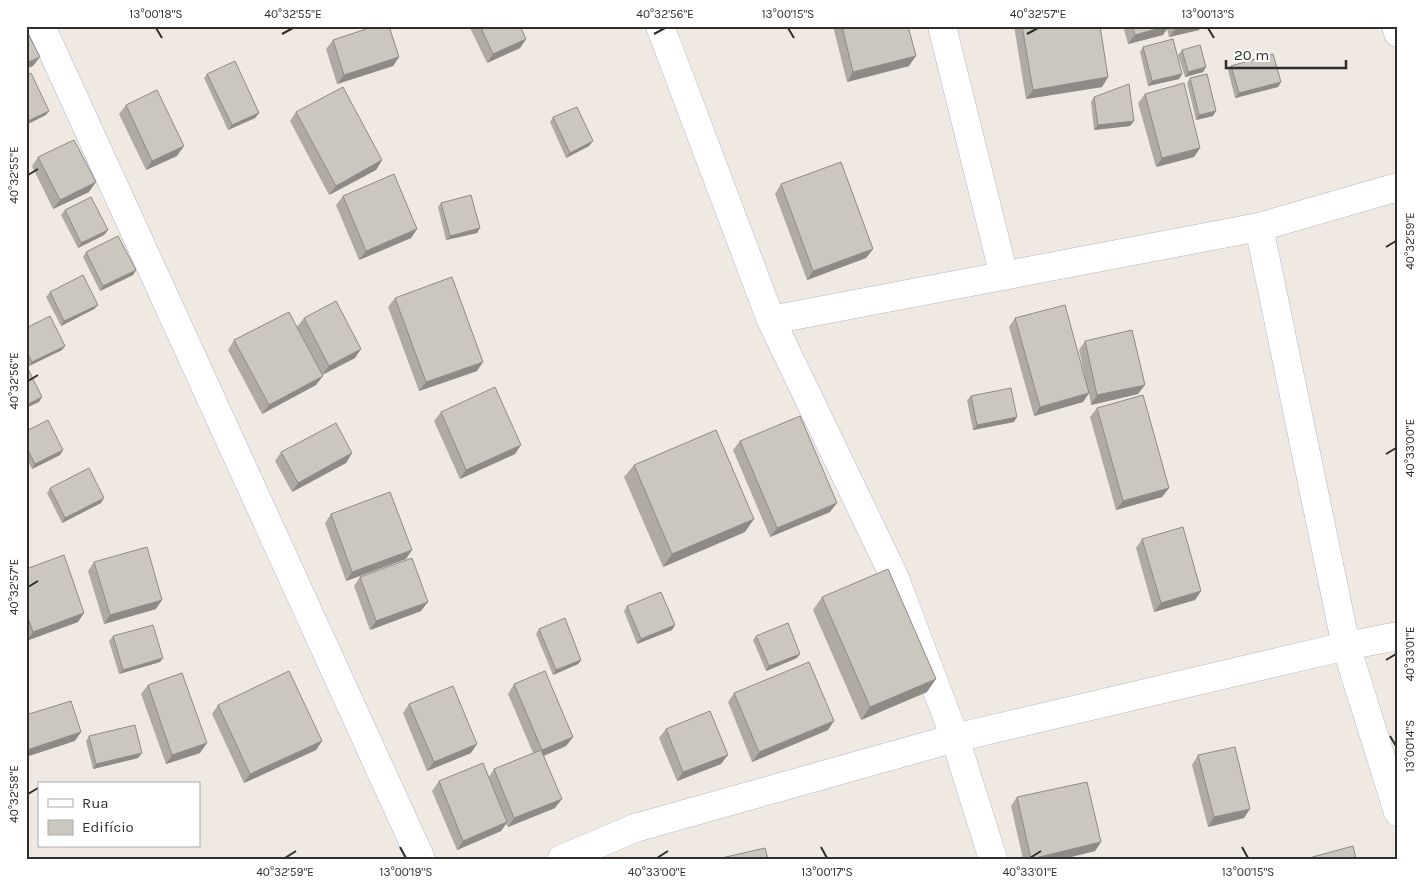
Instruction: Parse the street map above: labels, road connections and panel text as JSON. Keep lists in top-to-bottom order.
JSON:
{
  "legend": ["Rua", "Edifício"],
  "scale_bar": "20 m",
  "coordinates": [
    "13°00'18\"S",
    "40°32'55\"E",
    "40°32'56\"E",
    "13°00'15\"S",
    "40°32'57\"E",
    "13°00'13\"S",
    "40°32'59\"E",
    "40°33'00\"E",
    "40°33'01\"E",
    "13°00'14\"S",
    "40°32'58\"E",
    "13°00'19\"S",
    "13°00'17\"S"
  ]
}
